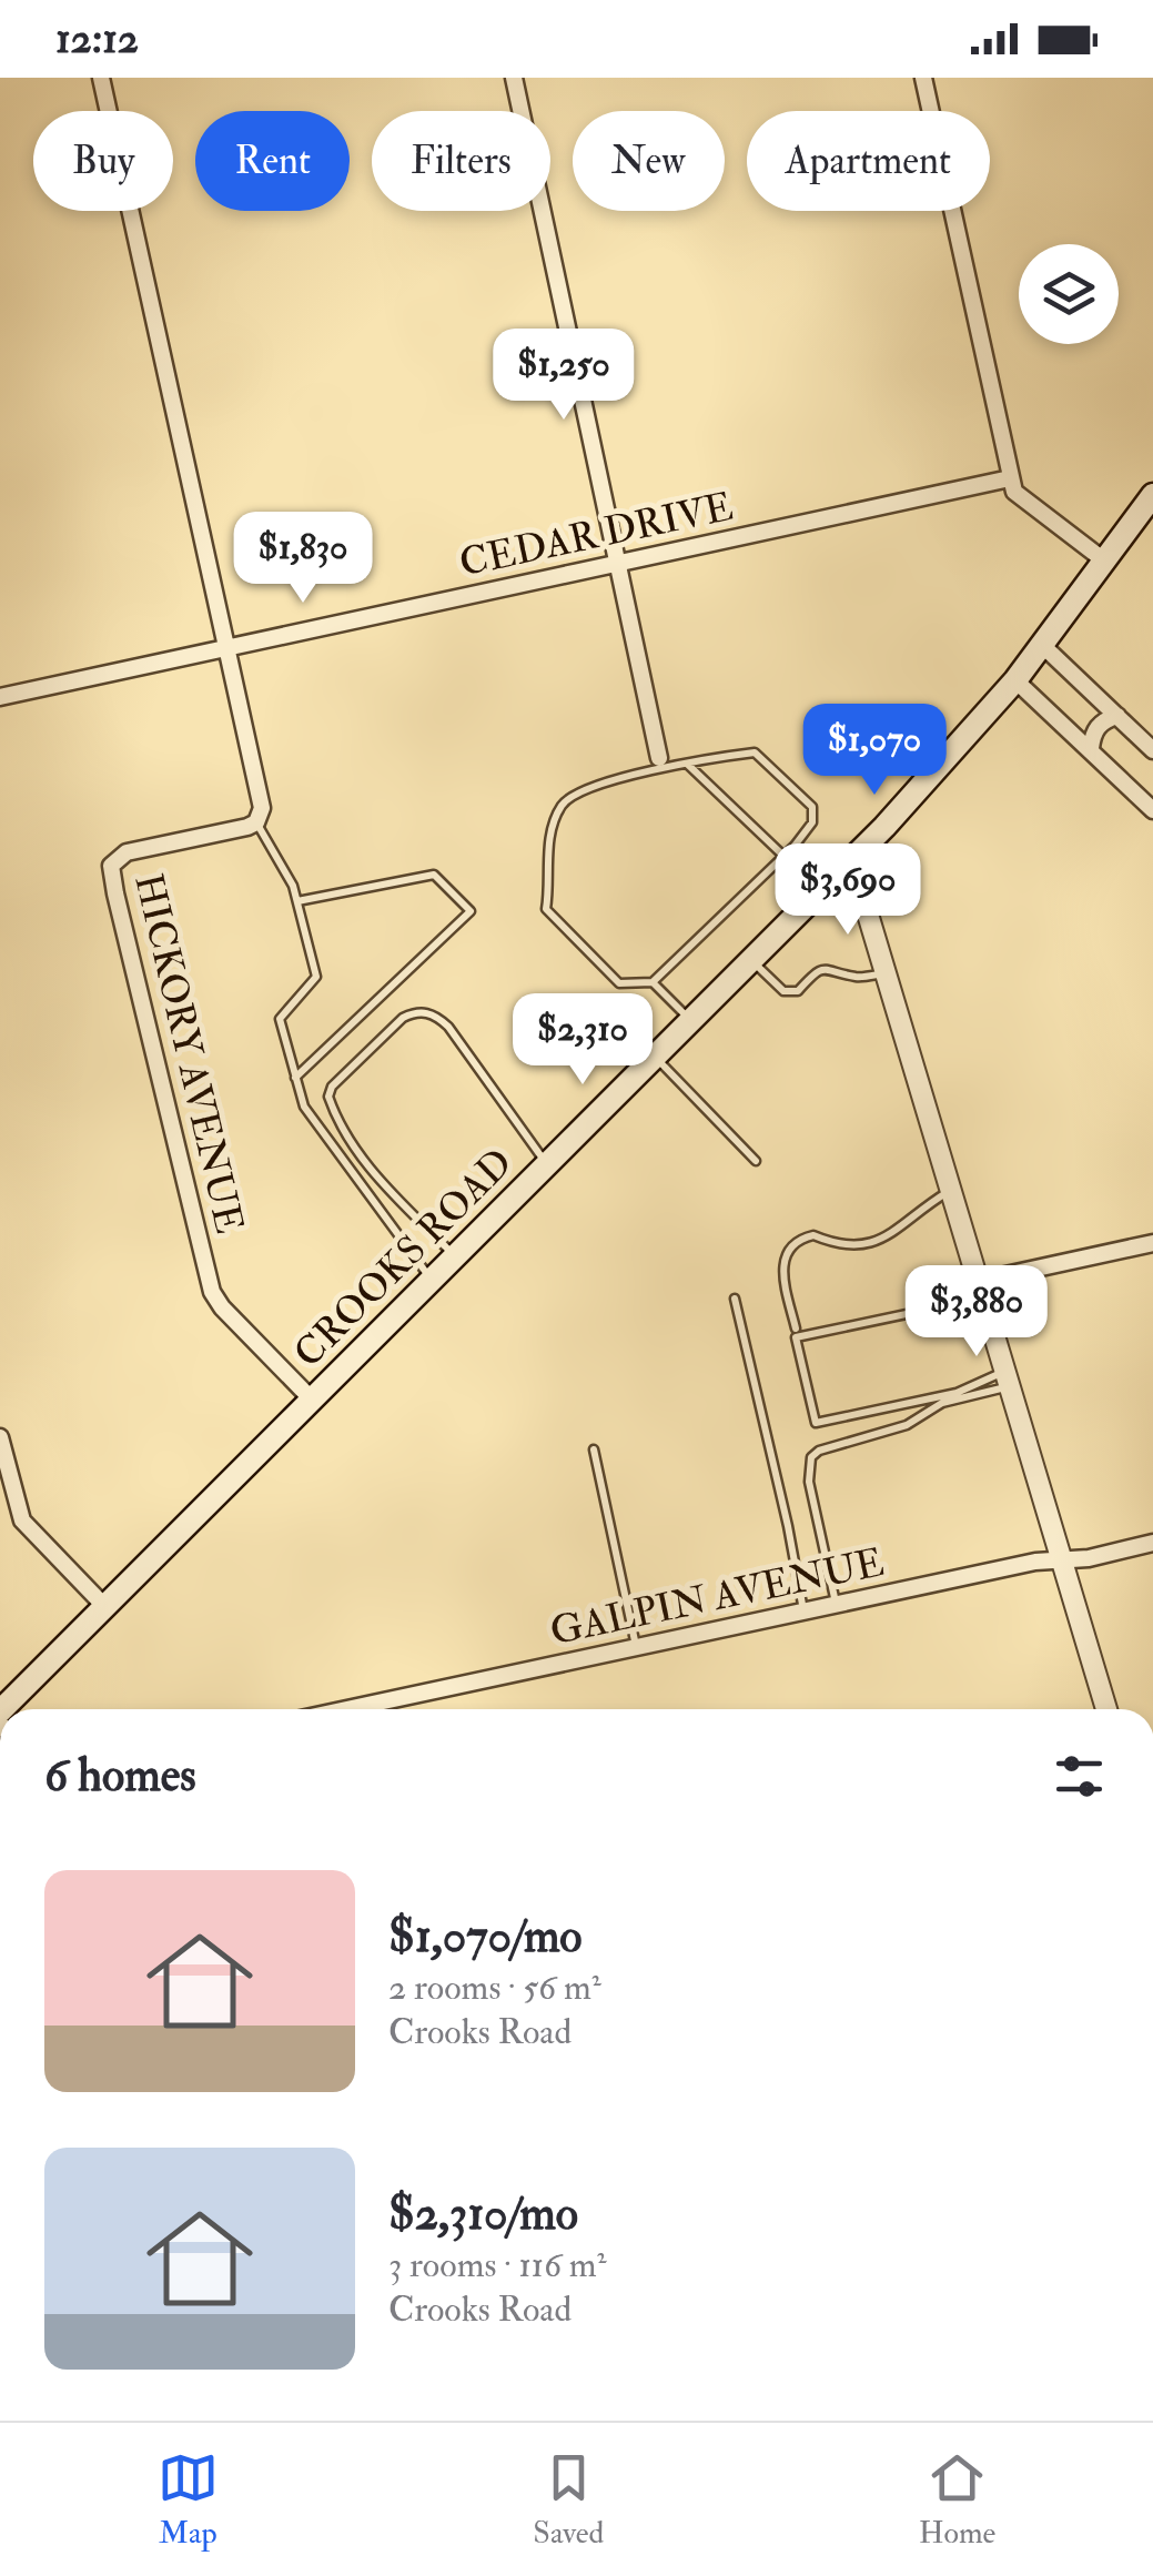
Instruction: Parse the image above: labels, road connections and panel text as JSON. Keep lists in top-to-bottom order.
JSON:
{
  "streets": {
    "main road": ["CROOKS ROAD"],
    "street": ["CEDAR DRIVE", "HICKORY AVENUE", "GALPIN AVENUE"]
  },
  "crossings": [
    ["HICKORY AVENUE", "CROOKS ROAD"]
  ],
  "page": {
    "status": "12:12",
    "chip": [
      "Buy",
      "Rent",
      "Filters",
      "New",
      "Apartment"
    ],
    "price": [
      "$1,250",
      "$1,830",
      "$1,070",
      "$3,690",
      "$2,310",
      "$3,880"
    ],
    "heading": "6 homes",
    "list": [
      {
        "name": "$1,070/mo",
        "note": "2 rooms · 56 m² · Crooks Road"
      },
      {
        "name": "$2,310/mo",
        "note": "3 rooms · 116 m² · Crooks Road"
      }
    ],
    "tabs": ["Map", "Saved", "Home"]
  }
}
